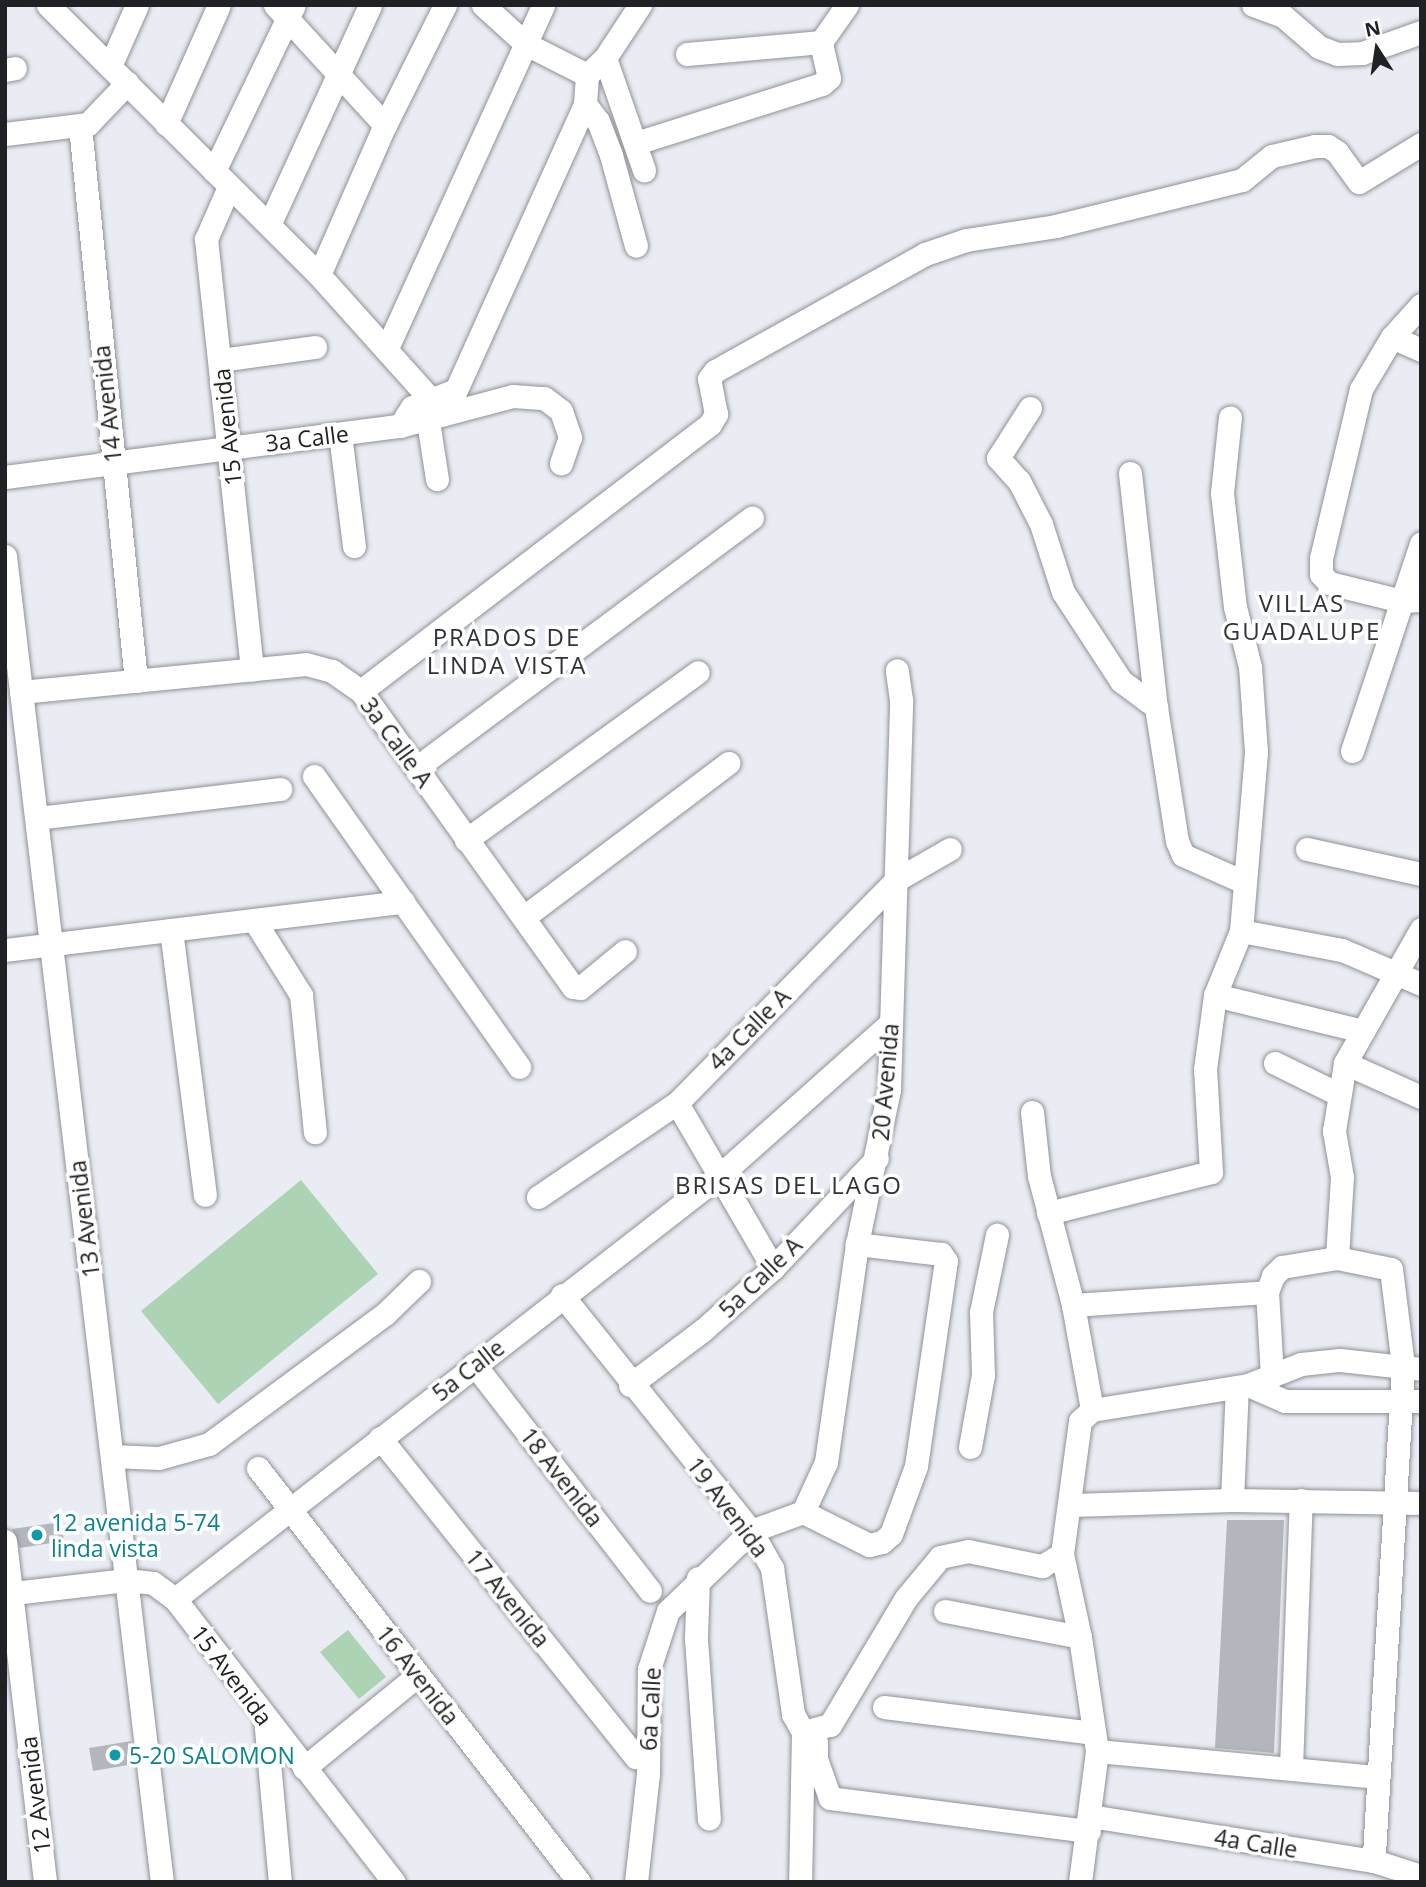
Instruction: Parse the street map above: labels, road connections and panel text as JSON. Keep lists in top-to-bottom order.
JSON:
{
  "streets": {
    "street": [
      "14 Avenida",
      "15 Avenida",
      "3a Calle",
      "3a Calle A",
      "4a Calle A",
      "20 Avenida",
      "13 Avenida",
      "5a Calle A",
      "5a Calle",
      "18 Avenida",
      "19 Avenida",
      "17 Avenida",
      "16 Avenida",
      "6a Calle",
      "12 Avenida",
      "4a Calle"
    ]
  },
  "crossings": [
    ["14 Avenida", "3a Calle"],
    ["14 Avenida", "3a Calle A"],
    ["15 Avenida", "3a Calle"],
    ["15 Avenida", "3a Calle A"],
    ["15 Avenida", "5a Calle"],
    ["3a Calle A", "13 Avenida"],
    ["4a Calle A", "20 Avenida"],
    ["20 Avenida", "5a Calle A"],
    ["20 Avenida", "5a Calle"],
    ["5a Calle A", "19 Avenida"],
    ["5a Calle", "18 Avenida"],
    ["5a Calle", "19 Avenida"],
    ["5a Calle", "17 Avenida"],
    ["5a Calle", "16 Avenida"],
    ["19 Avenida", "6a Calle"],
    ["19 Avenida", "4a Calle"]
  ],
  "districts": ["VILLAS GUADALUPE", "PRADOS DE LINDA VISTA", "BRISAS DEL LAGO"],
  "places": ["12 avenida 5-74 linda vista", "5-20 SALOMON"],
  "north": "top"
}
